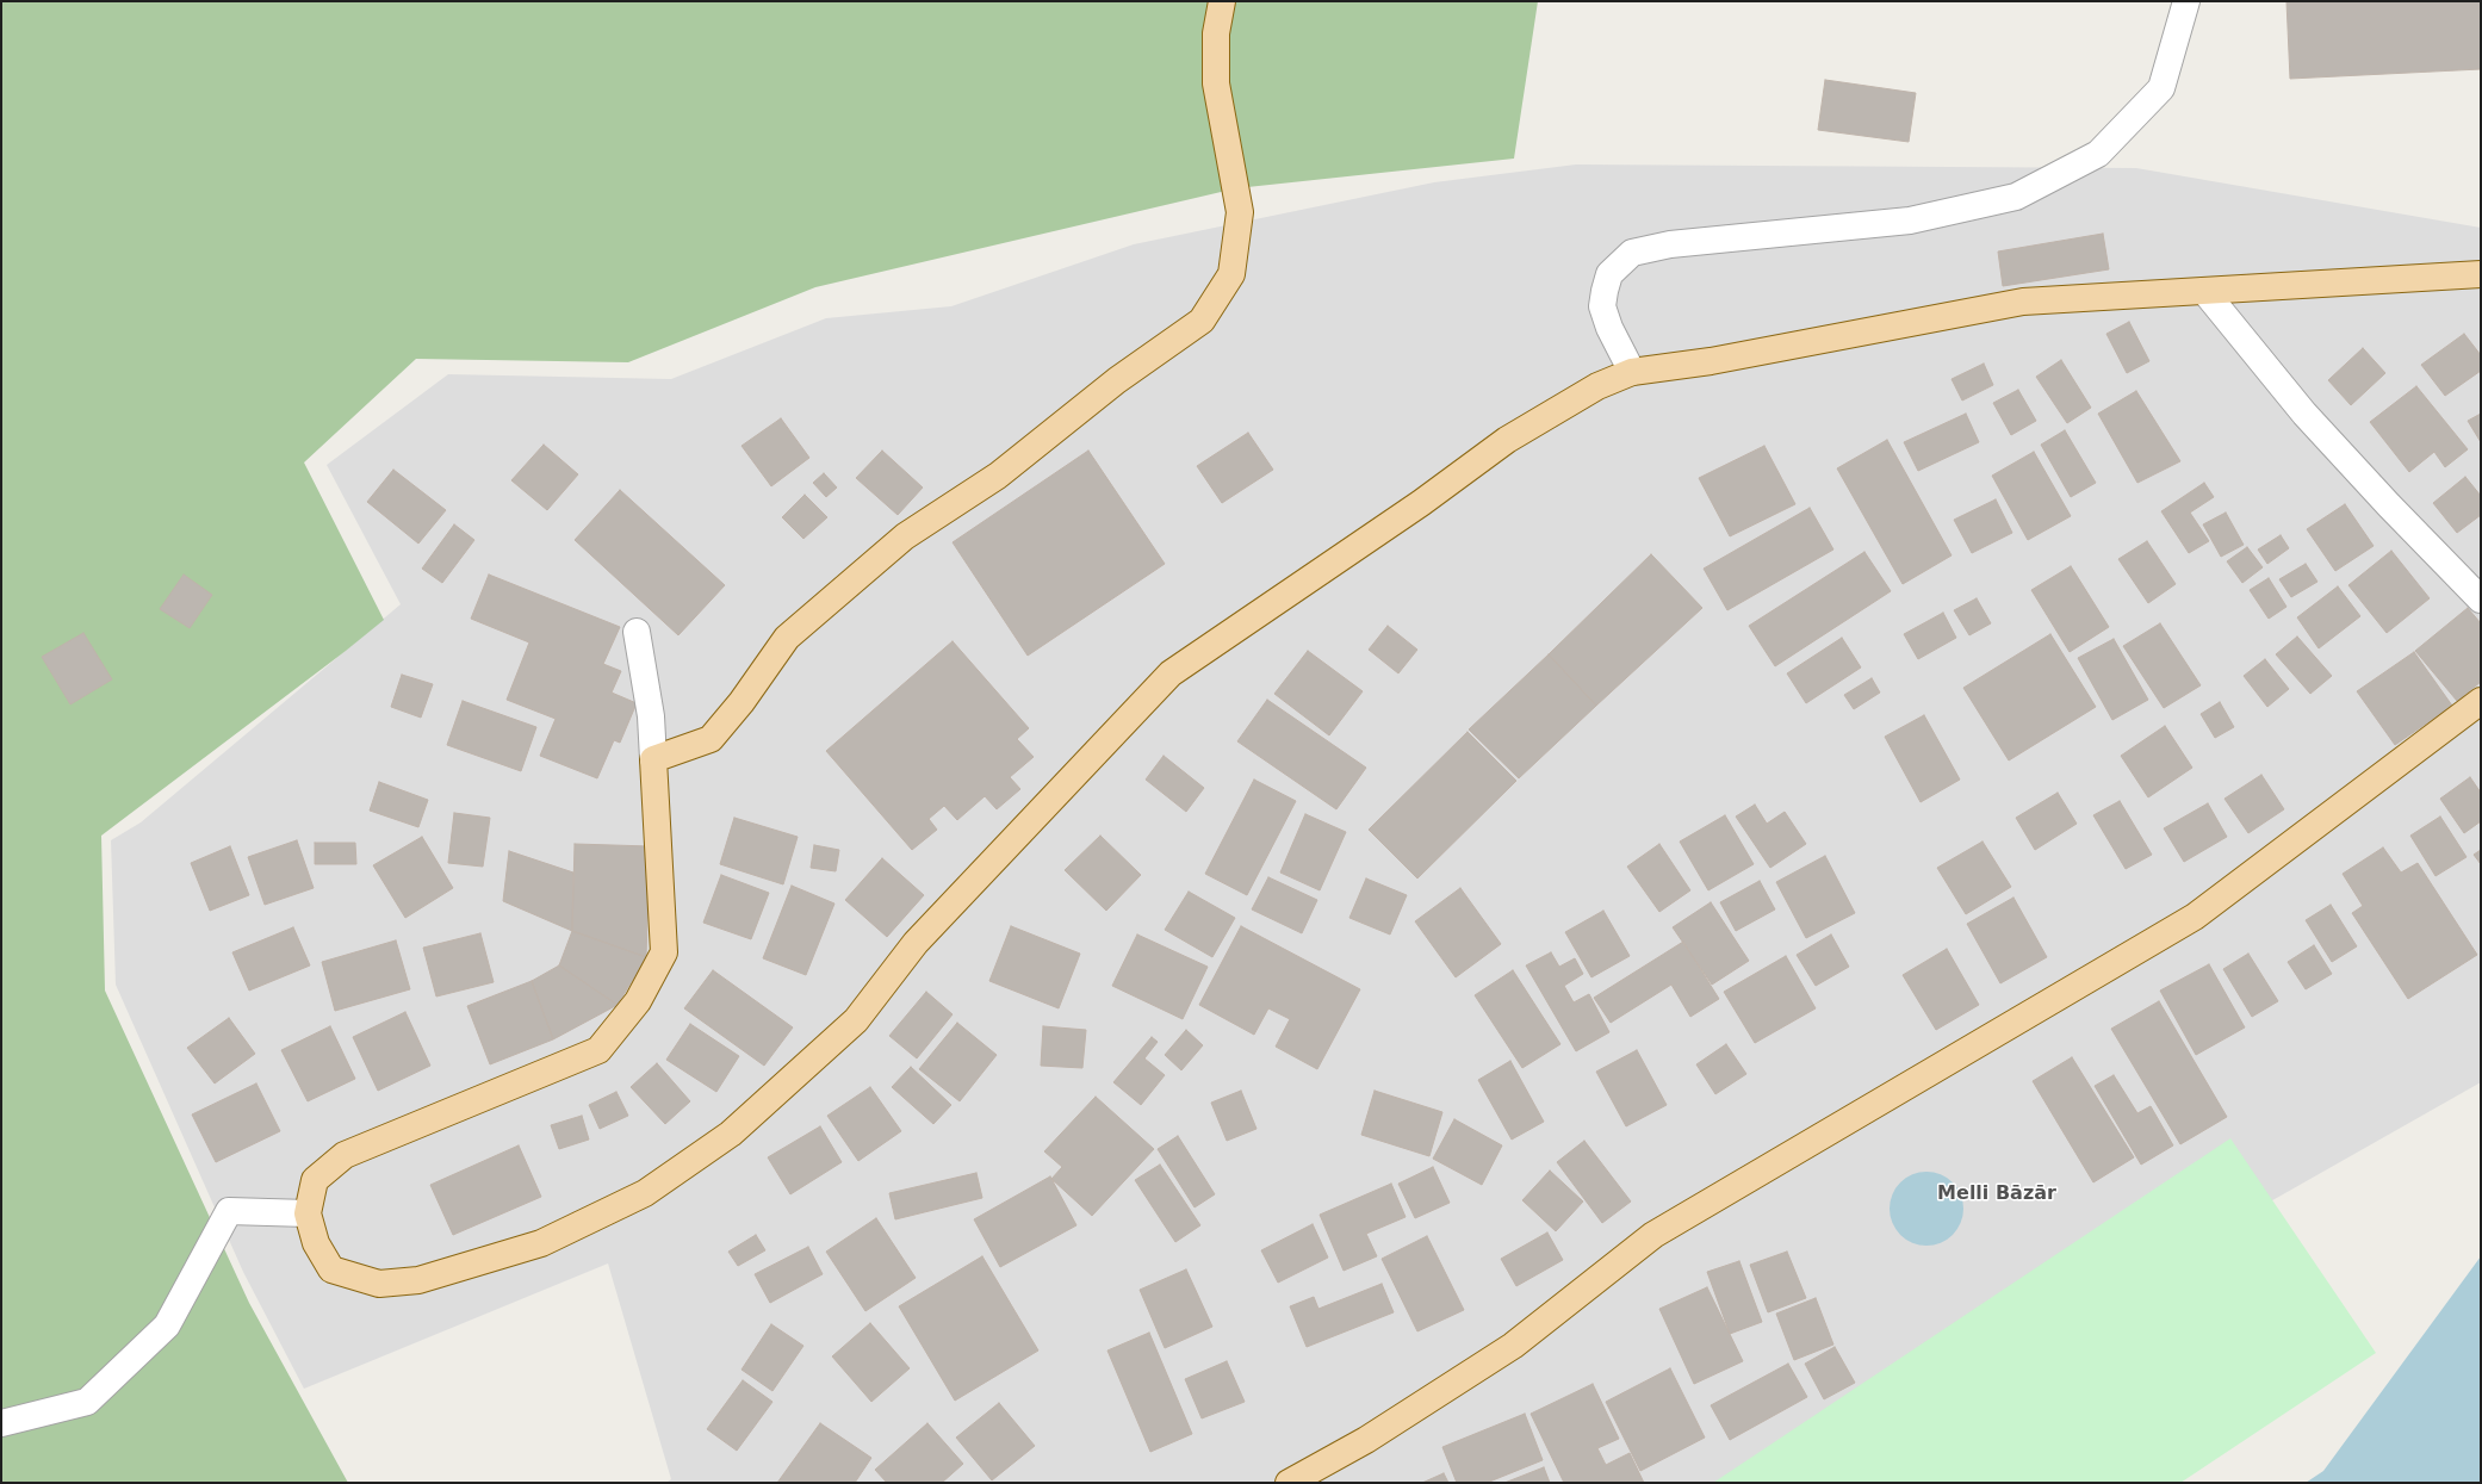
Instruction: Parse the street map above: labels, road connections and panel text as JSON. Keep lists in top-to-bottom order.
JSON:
{
  "districts": ["Melli Bāzār"]
}
